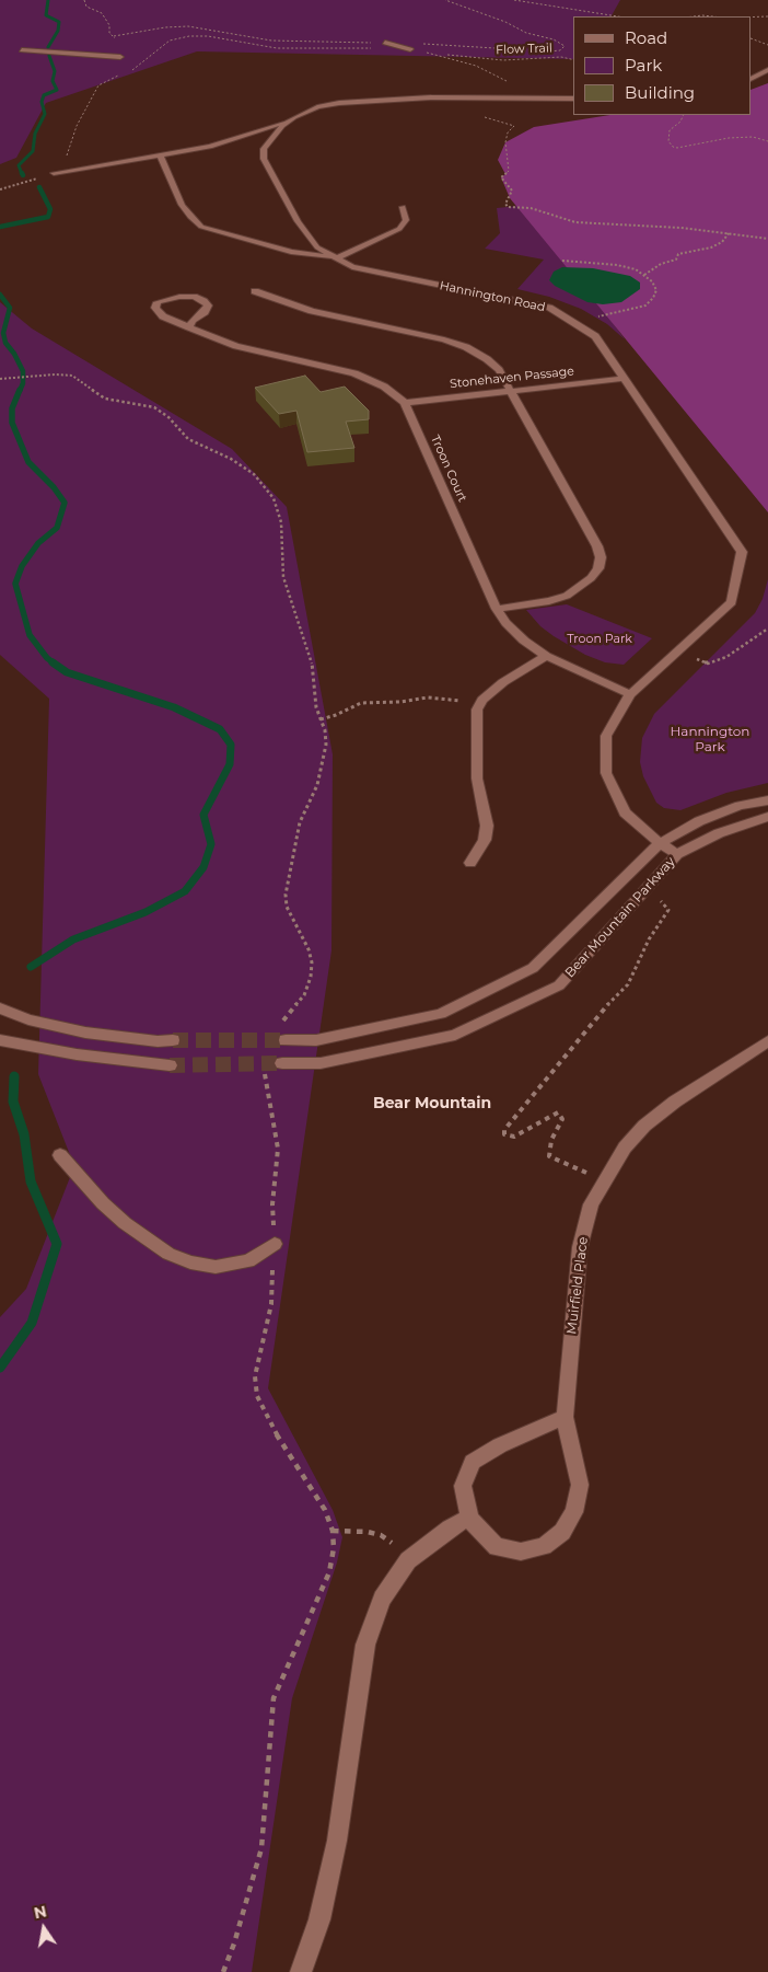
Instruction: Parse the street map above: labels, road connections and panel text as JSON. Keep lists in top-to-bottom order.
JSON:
{
  "streets": {
    "street": [
      "Hannington Road",
      "Stonehaven Passage",
      "Troon Court",
      "Bear Mountain Parkway",
      "Muirfield Place"
    ],
    "path": ["Flow Trail"]
  },
  "crossings": [
    ["Hannington Road", "Stonehaven Passage"],
    ["Hannington Road", "Troon Court"],
    ["Hannington Road", "Bear Mountain Parkway"],
    ["Stonehaven Passage", "Troon Court"]
  ],
  "districts": ["Bear Mountain"],
  "parks": ["Troon Park", "Hannington Park"],
  "legend": ["Road", "Park", "Building"],
  "north": "top"
}
